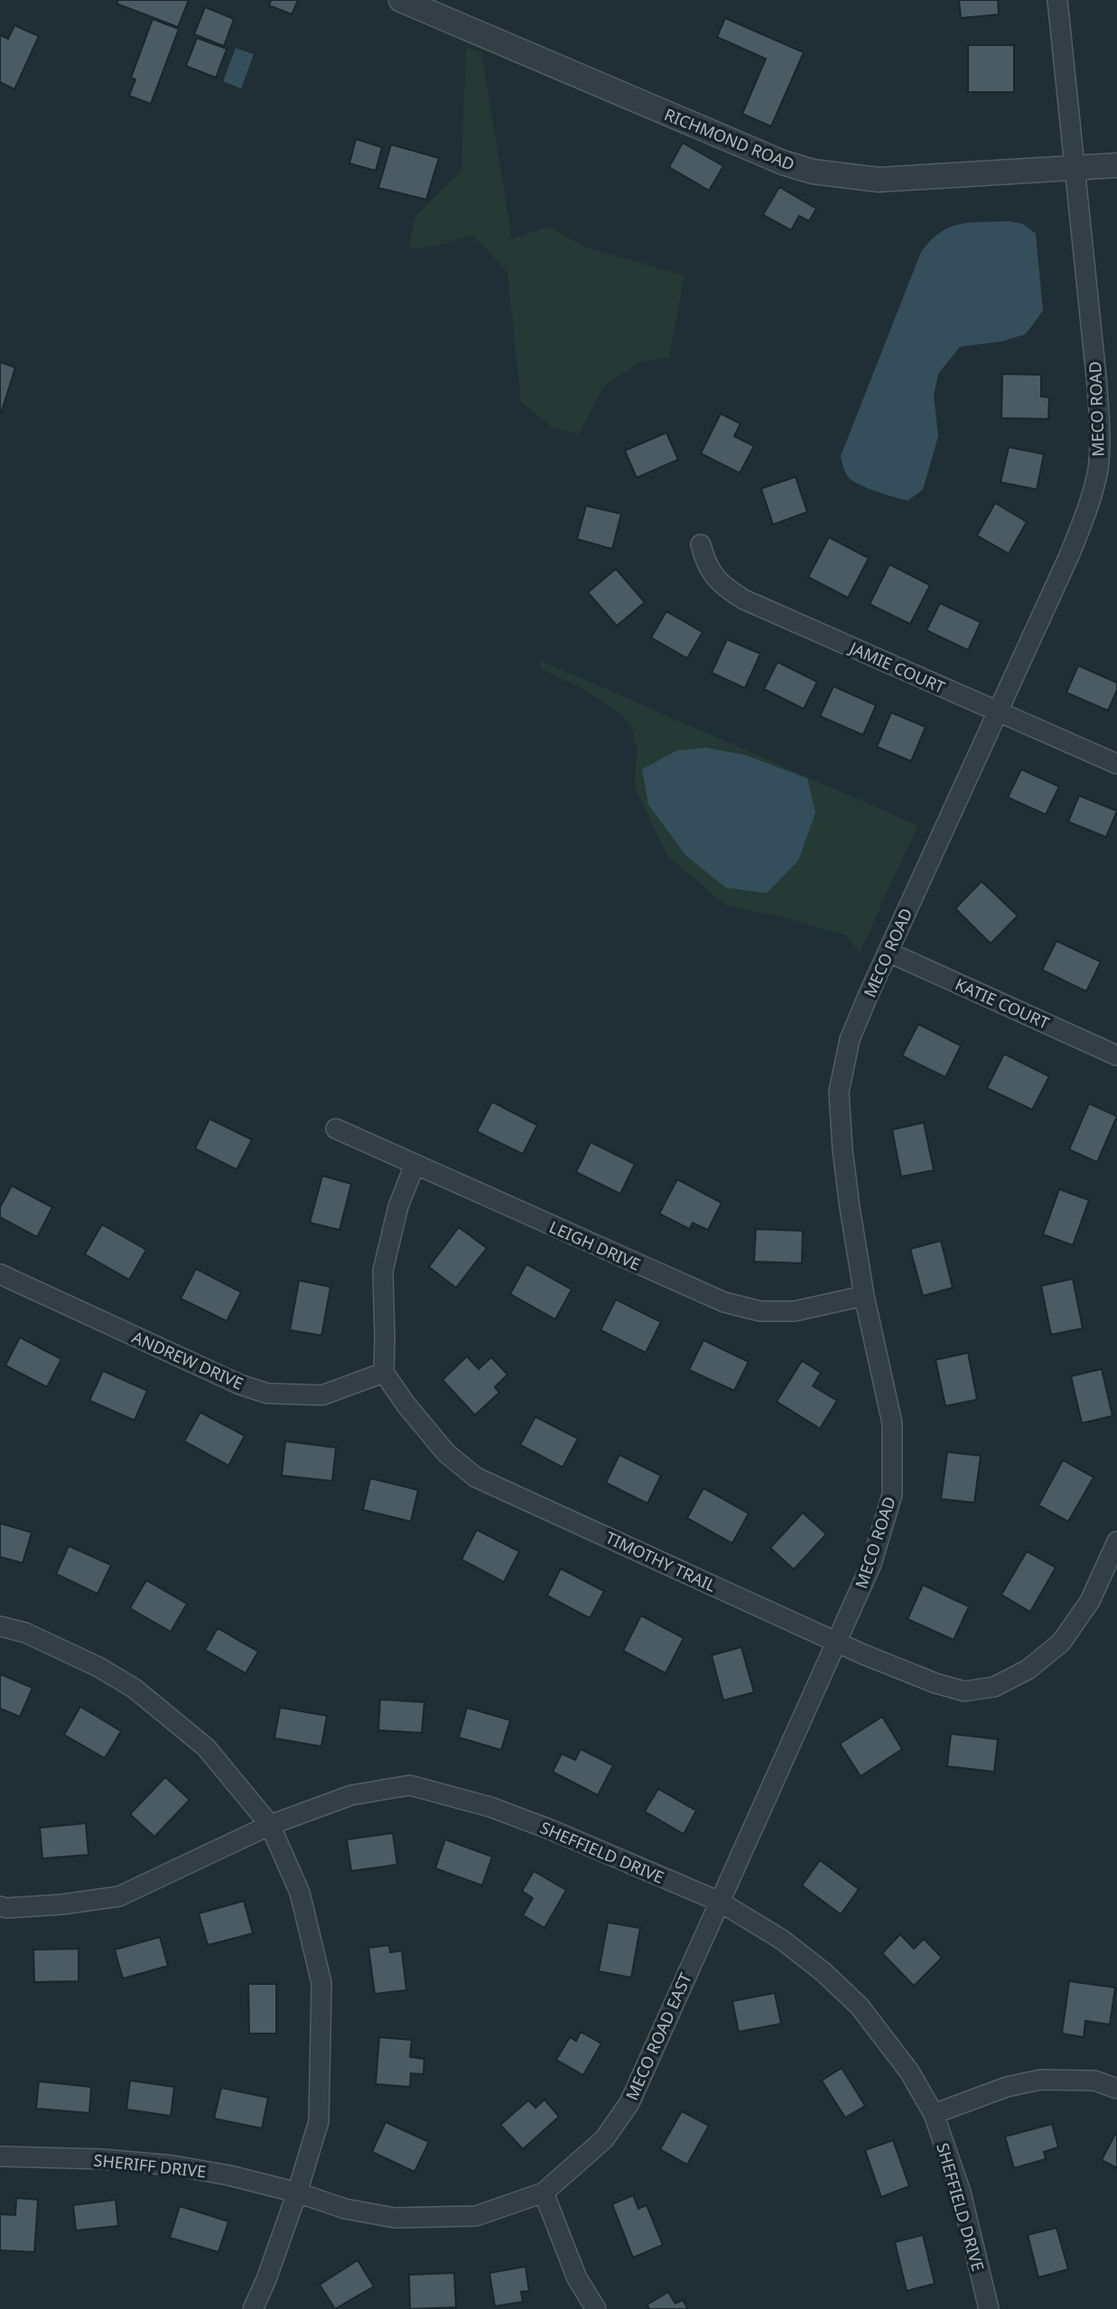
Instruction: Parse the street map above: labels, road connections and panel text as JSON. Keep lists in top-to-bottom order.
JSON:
{
  "streets": {
    "street": [
      "RICHMOND ROAD",
      "MECO ROAD",
      "JAMIE COURT",
      "KATIE COURT",
      "LEIGH DRIVE",
      "ANDREW DRIVE",
      "TIMOTHY TRAIL",
      "SHEFFIELD DRIVE",
      "MECO ROAD EAST",
      "SHERIFF DRIVE"
    ]
  },
  "crossings": [
    ["RICHMOND ROAD", "MECO ROAD"],
    ["MECO ROAD", "JAMIE COURT"],
    ["MECO ROAD", "KATIE COURT"],
    ["MECO ROAD", "LEIGH DRIVE"],
    ["MECO ROAD", "TIMOTHY TRAIL"],
    ["MECO ROAD", "SHEFFIELD DRIVE"],
    ["MECO ROAD", "MECO ROAD EAST"],
    ["ANDREW DRIVE", "TIMOTHY TRAIL"],
    ["SHEFFIELD DRIVE", "MECO ROAD EAST"],
    ["MECO ROAD EAST", "SHERIFF DRIVE"]
  ]
}
